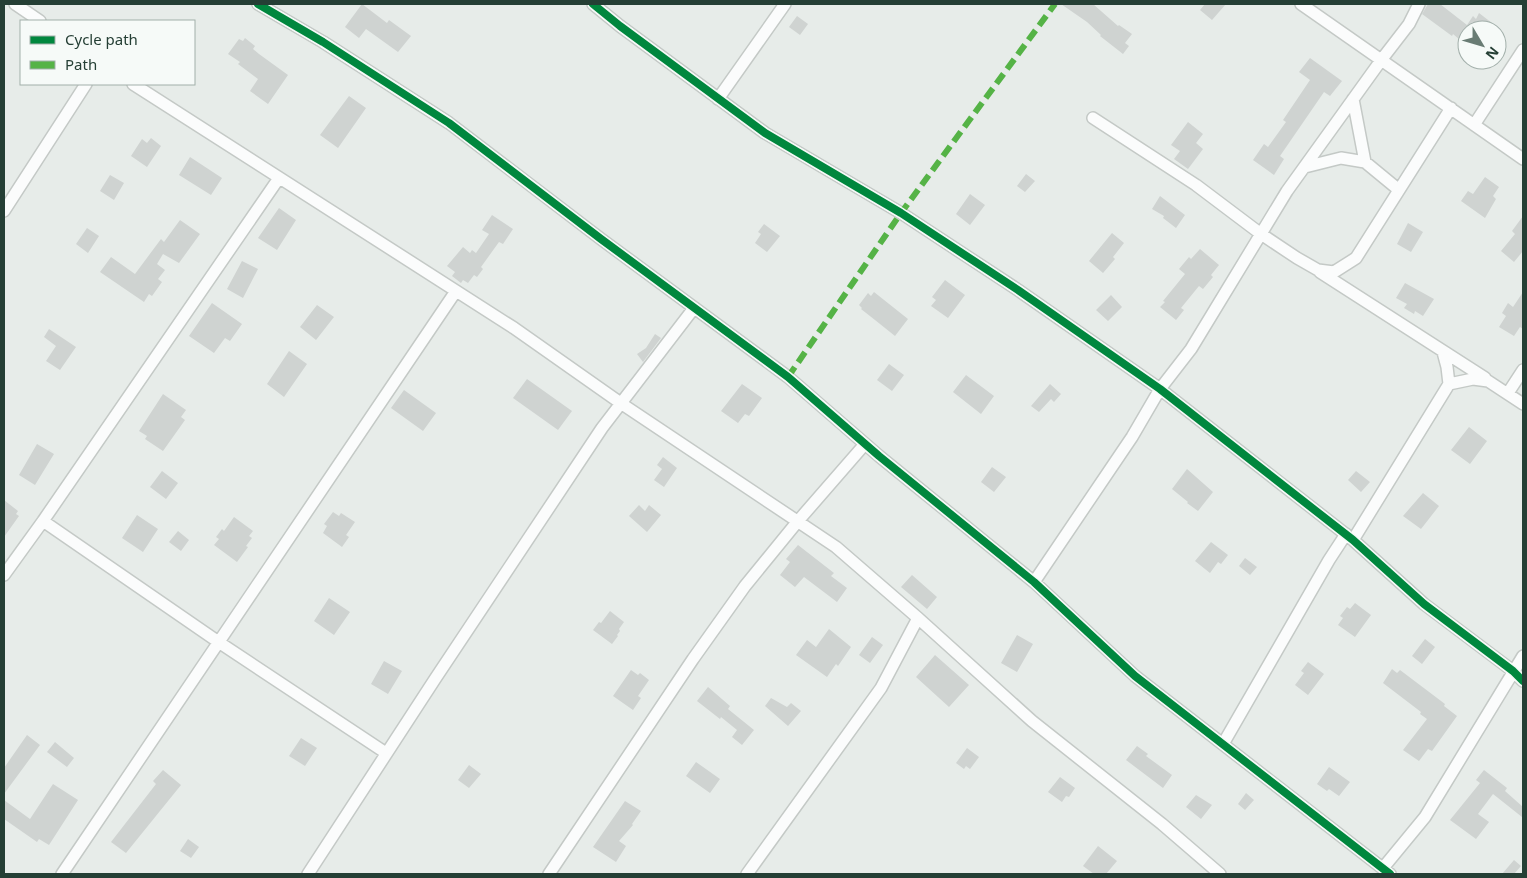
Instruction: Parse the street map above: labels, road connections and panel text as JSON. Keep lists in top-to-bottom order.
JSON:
{
  "legend": ["Cycle path", "Path"],
  "north": "bottom right"
}
